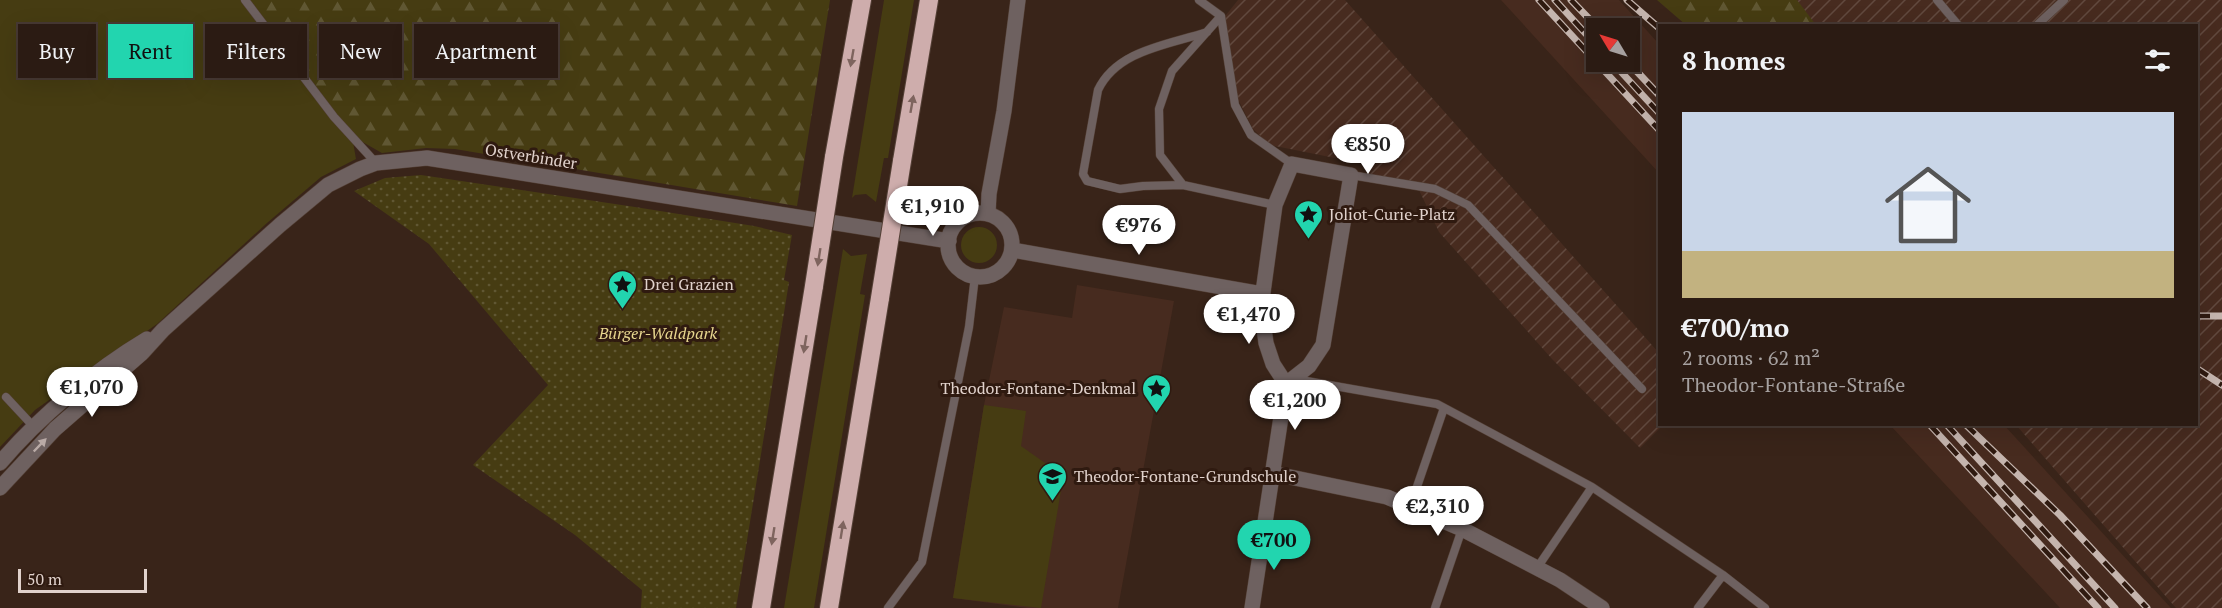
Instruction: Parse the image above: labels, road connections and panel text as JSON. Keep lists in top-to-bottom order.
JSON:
{
  "streets": {
    "street": ["Ostverbinder"]
  },
  "parks": ["Bürger-Waldpark"],
  "places": {
    "place": ["Joliot-Curie-Platz", "Drei Grazien", "Theodor-Fontane-Denkmal"],
    "school or university": ["Theodor-Fontane-Grundschule"]
  },
  "scale_bar": "50 m",
  "north": "top left",
  "page": {
    "chip": [
      "Buy",
      "Rent",
      "Filters",
      "New",
      "Apartment"
    ],
    "heading": "8 homes",
    "list": [
      {
        "name": "€700/mo",
        "note": "2 rooms · 62 m² · Theodor-Fontane-Straße"
      }
    ],
    "price": [
      "€850",
      "€1,910",
      "€976",
      "€1,470",
      "€1,070",
      "€1,200",
      "€2,310",
      "€700"
    ],
    "scale": "50 m"
  }
}
